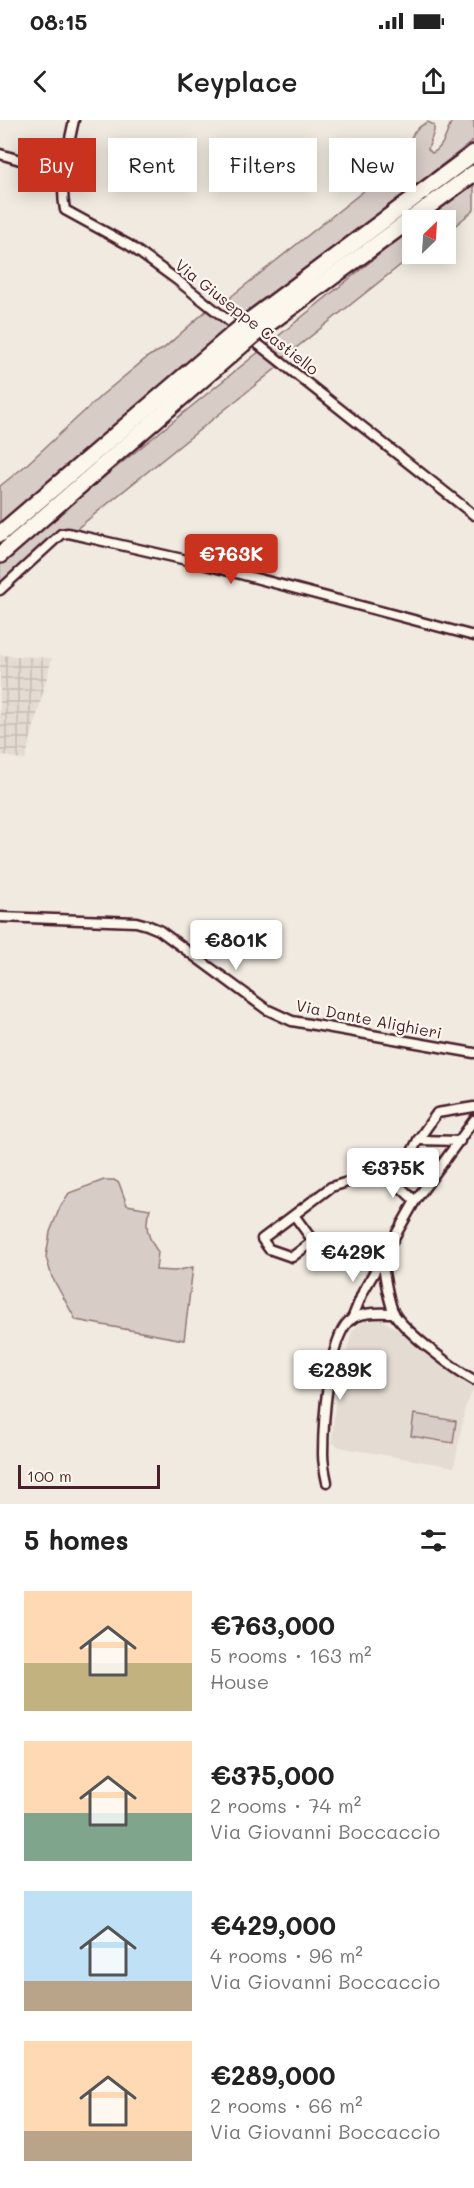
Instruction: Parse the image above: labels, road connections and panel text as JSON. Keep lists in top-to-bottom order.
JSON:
{
  "streets": {
    "street": ["Via Giuseppe Castiello", "Via Dante Alighieri"]
  },
  "scale_bar": "100 m",
  "north": "top right",
  "page": {
    "status": "08:15",
    "header": "Keyplace",
    "chip": [
      "Buy",
      "Rent",
      "Filters",
      "New"
    ],
    "price": [
      "€763K",
      "€801K",
      "€375K",
      "€429K",
      "€289K"
    ],
    "scale": "100 m",
    "heading": "5 homes",
    "list": [
      {
        "name": "€763,000",
        "note": "5 rooms · 163 m² · House"
      },
      {
        "name": "€375,000",
        "note": "2 rooms · 74 m² · Via Giovanni Boccaccio"
      },
      {
        "name": "€429,000",
        "note": "4 rooms · 96 m² · Via Giovanni Boccaccio"
      },
      {
        "name": "€289,000",
        "note": "2 rooms · 66 m² · Via Giovanni Boccaccio"
      }
    ]
  }
}
